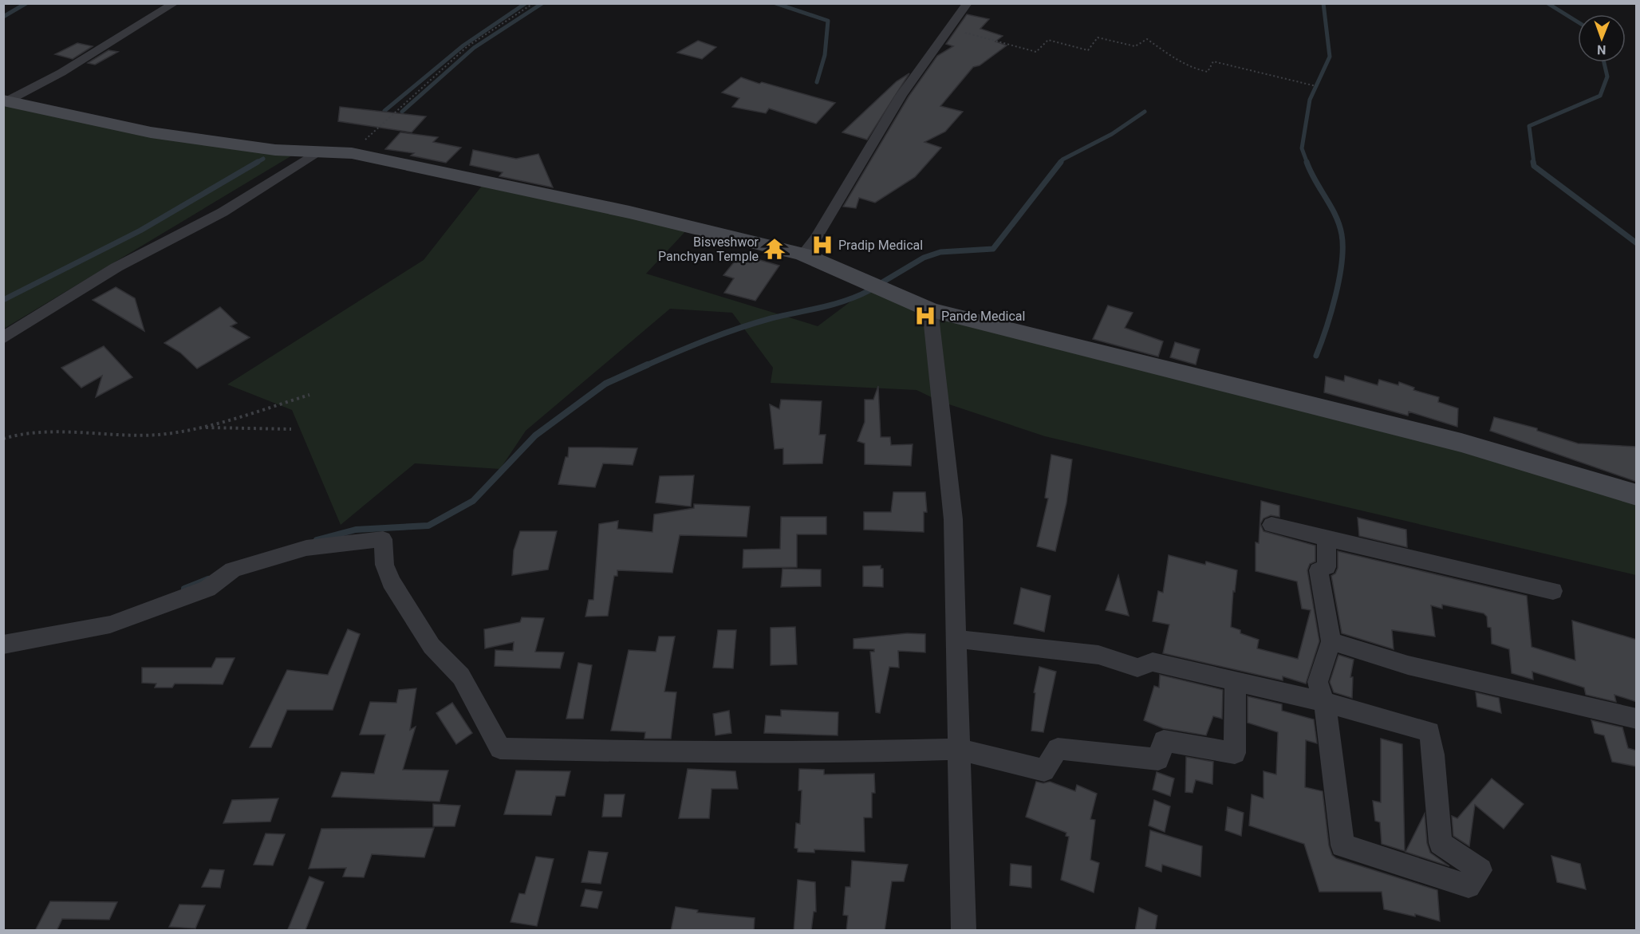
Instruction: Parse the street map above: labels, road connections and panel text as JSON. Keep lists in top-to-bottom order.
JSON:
{
  "places": {
    "hospital": ["Pradip Medical", "Pande Medical"],
    "temple": ["Bisveshwor Panchyan Temple"]
  },
  "north": "bottom"
}
